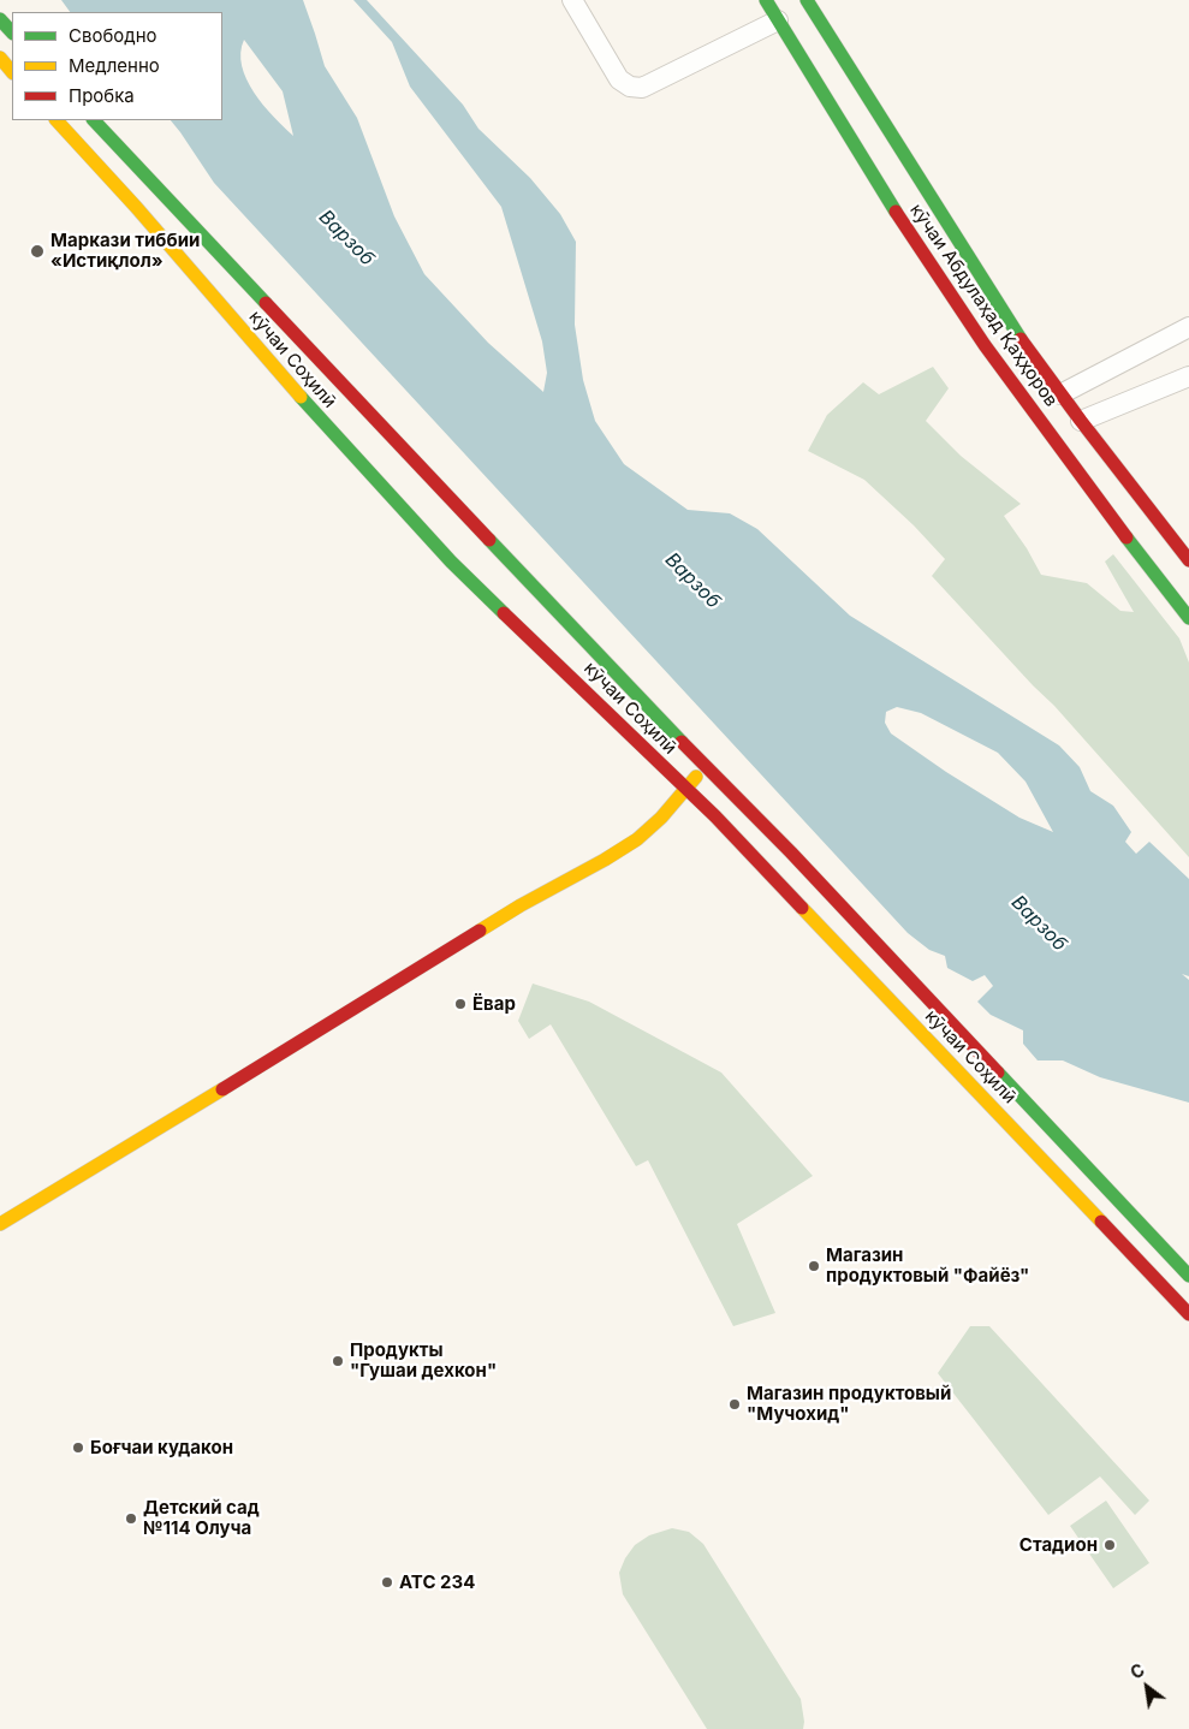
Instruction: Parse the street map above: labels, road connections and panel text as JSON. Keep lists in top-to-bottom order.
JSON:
{
  "streets": {
    "main road": ["кӯчаи Абдулаҳад Қаҳҳоров", "кӯчаи Соҳилӣ"]
  },
  "water": ["Варзоб"],
  "places": [
    "Маркази тиббии «Истиқлол»",
    "Ёвар",
    "Магазин продуктовый \"Файёз\"",
    "Продукты \"Гушаи дехкон\"",
    "Магазин продуктовый \"Мучохид\"",
    "Боғчаи кудакон",
    "Детский сад №114 Олуча",
    "Стадион",
    "АТС 234"
  ],
  "legend": ["Свободно", "Медленно", "Пробка"],
  "north": "top left"
}
